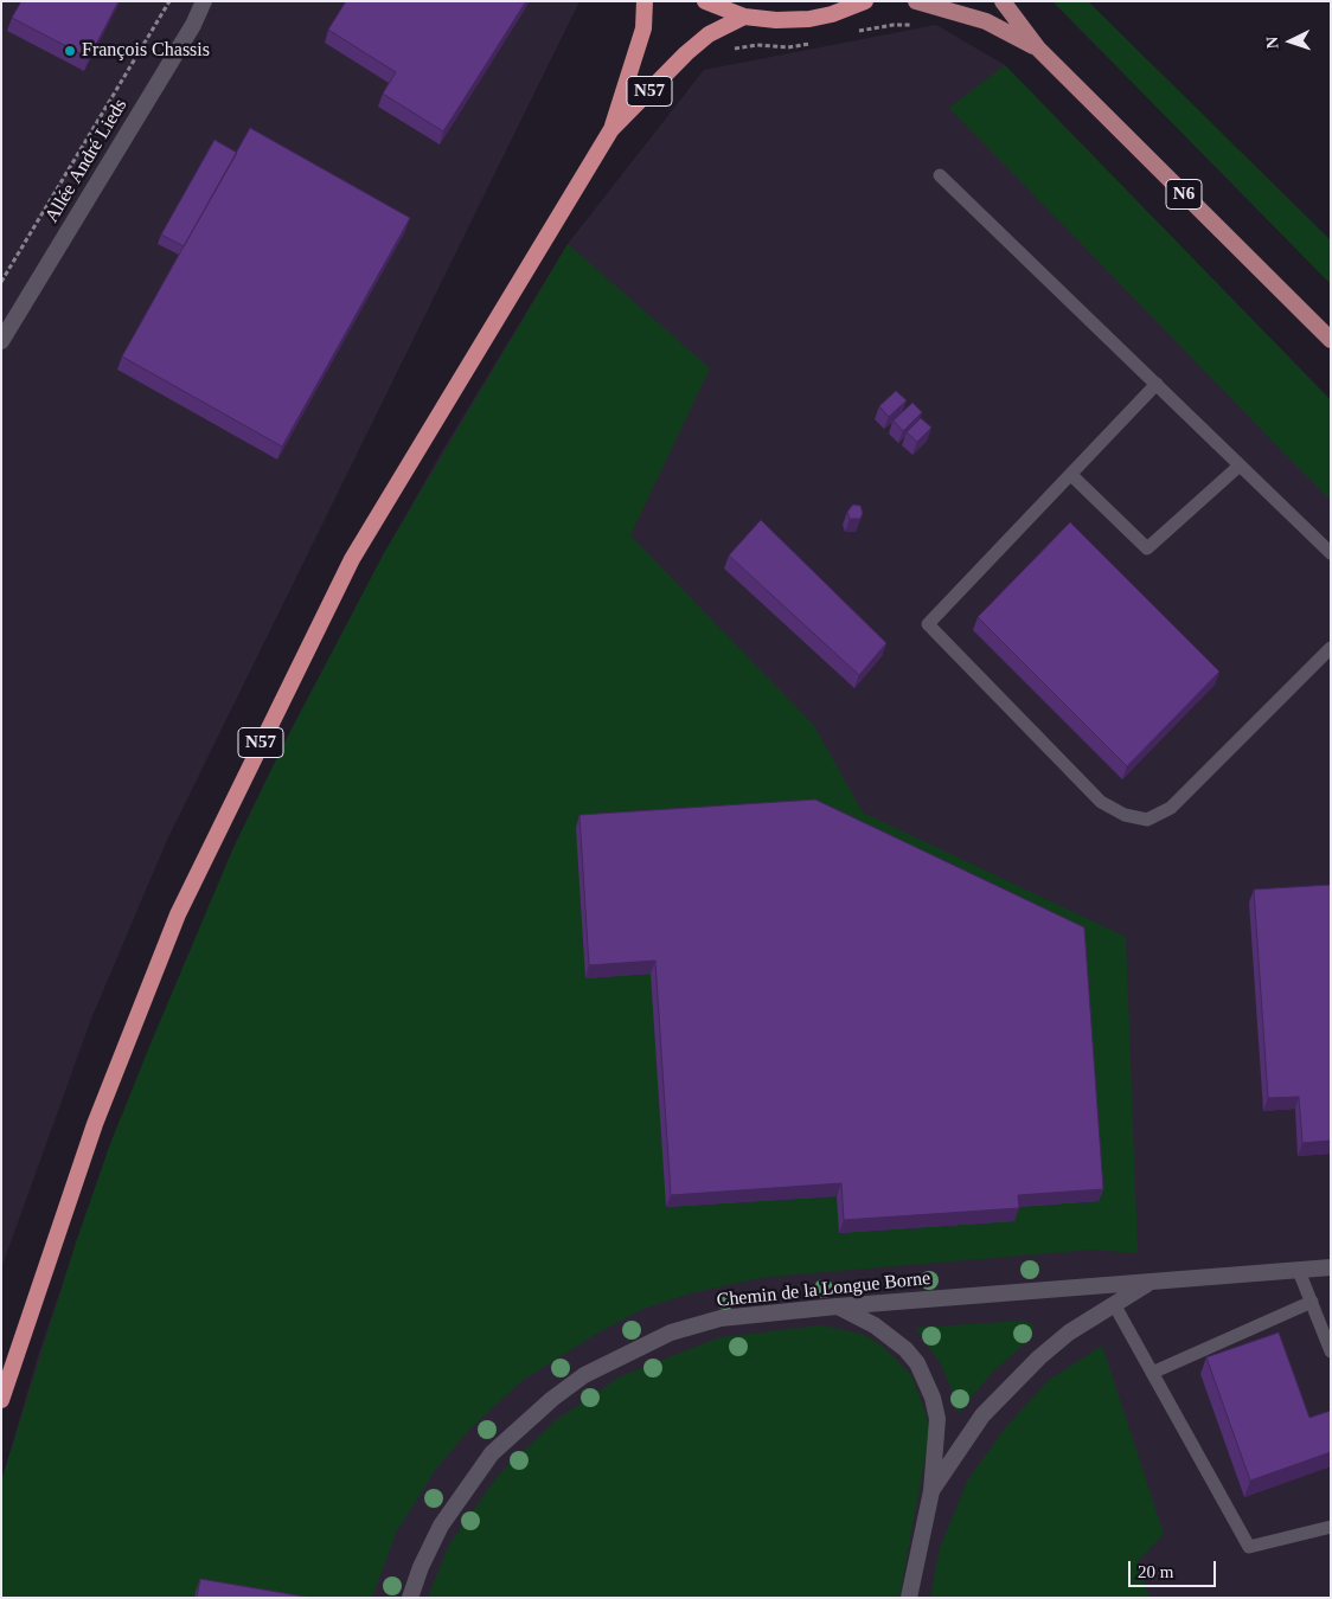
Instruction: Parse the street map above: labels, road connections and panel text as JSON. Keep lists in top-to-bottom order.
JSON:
{
  "streets": {
    "highway": ["N57"],
    "main road": ["N6"],
    "street": ["Allée André Lieds", "Chemin de la Longue Borne"]
  },
  "places": ["François Chassis"],
  "scale_bar": "20 m",
  "north": "left"
}
